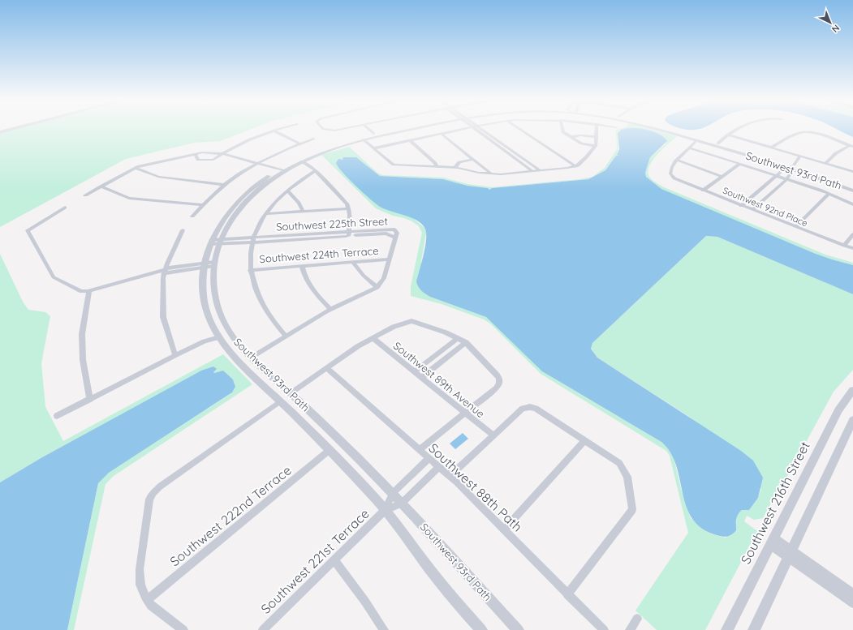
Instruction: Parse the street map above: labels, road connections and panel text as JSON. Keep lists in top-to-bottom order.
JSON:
{
  "streets": {
    "street": [
      "Southwest 93rd Path",
      "Southwest 92nd Place",
      "Southwest 225th Street",
      "Southwest 224th Terrace",
      "Southwest 89th Avenue",
      "Southwest 88th Path",
      "Southwest 216th Street",
      "Southwest 222nd Terrace",
      "Southwest 221st Terrace"
    ]
  },
  "crossings": [
    ["Southwest 93rd Path", "Southwest 225th Street"],
    ["Southwest 93rd Path", "Southwest 222nd Terrace"],
    ["Southwest 93rd Path", "Southwest 221st Terrace"],
    ["Southwest 225th Street", "Southwest 224th Terrace"],
    ["Southwest 88th Path", "Southwest 221st Terrace"]
  ],
  "north": "bottom right"
}
